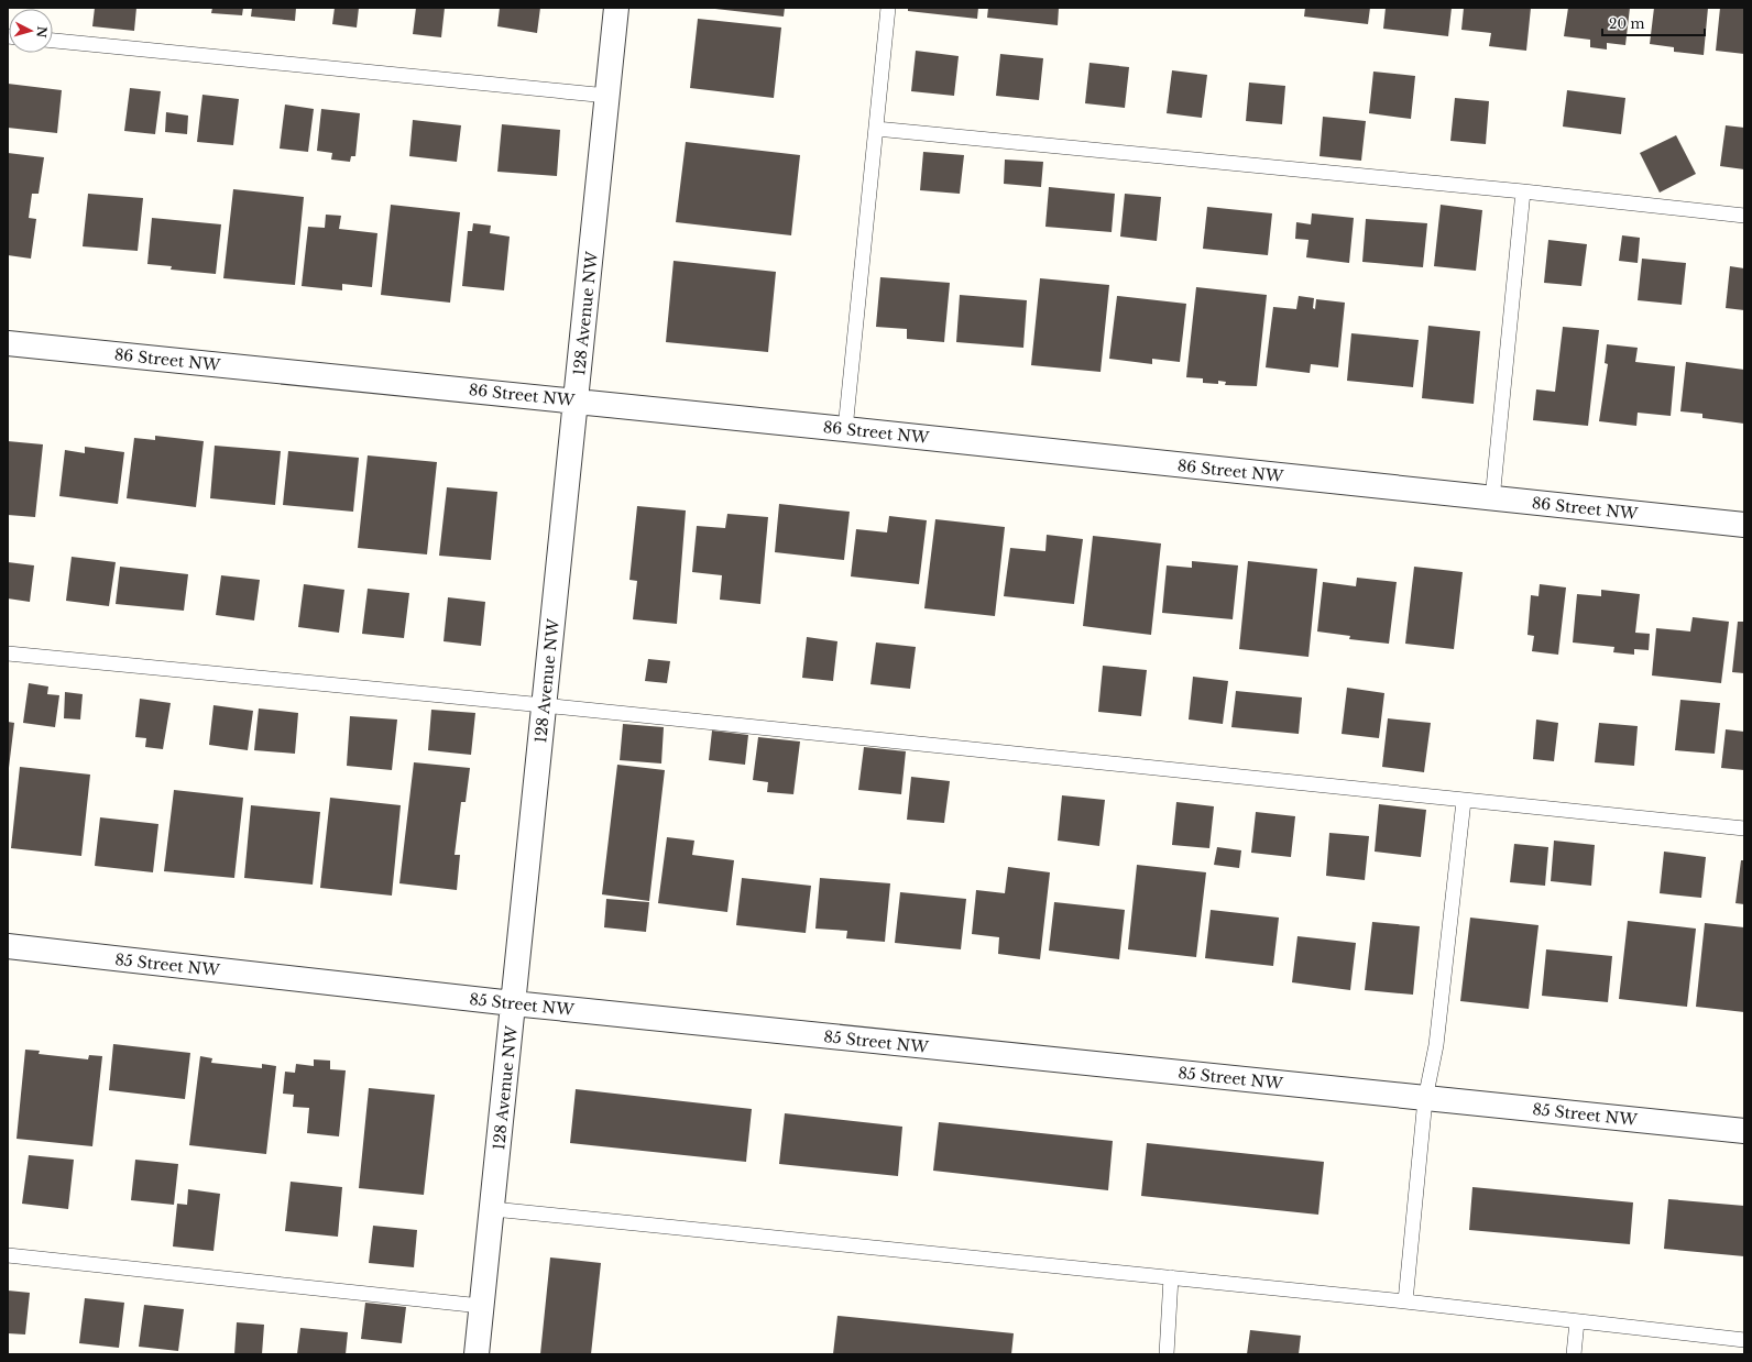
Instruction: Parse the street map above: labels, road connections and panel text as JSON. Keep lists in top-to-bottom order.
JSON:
{
  "streets": {
    "street": ["128 Avenue NW", "86 Street NW", "85 Street NW"]
  },
  "crossings": [
    ["128 Avenue NW", "86 Street NW"],
    ["128 Avenue NW", "85 Street NW"]
  ],
  "scale_bar": "20 m",
  "north": "right"
}
